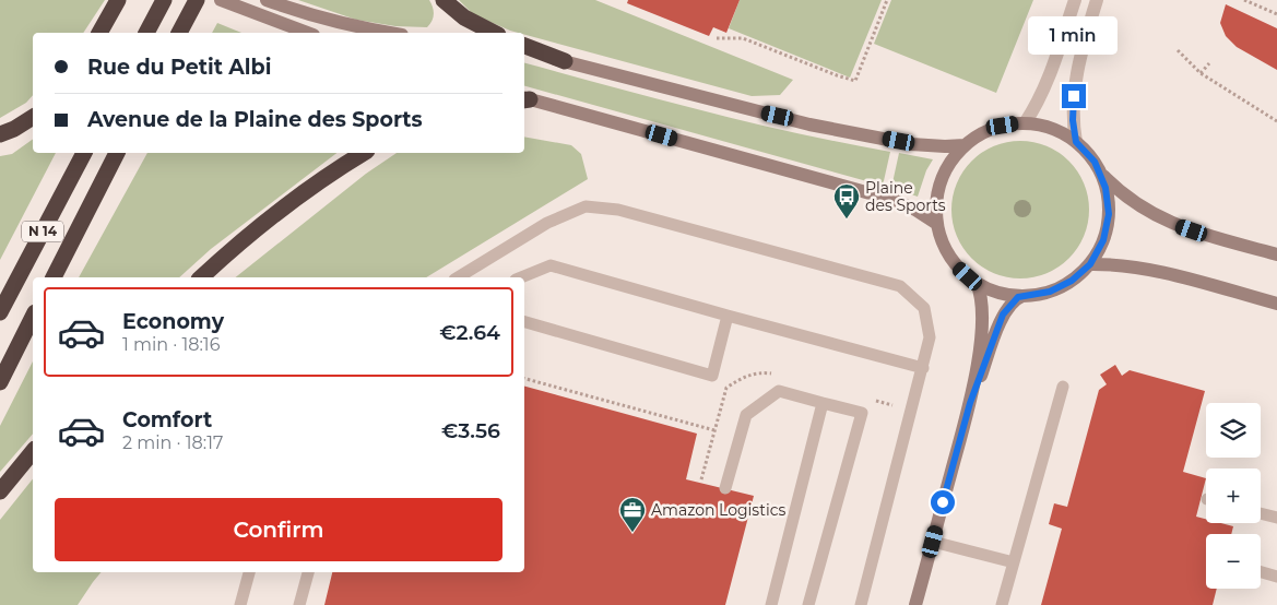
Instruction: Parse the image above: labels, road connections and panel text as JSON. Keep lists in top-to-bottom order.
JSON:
{
  "streets": {
    "highway": ["N 14"]
  },
  "places": {
    "bus stop": ["Plaine des Sports"],
    "office": ["Amazon Logistics"]
  },
  "page": {
    "bubble": "1 min",
    "banner": ["Rue du Petit Albi", "Avenue de la Plaine des Sports"],
    "list": [
      {
        "name": "Economy",
        "note": "1 min · 18:16",
        "value": "€2.64"
      },
      {
        "name": "Comfort",
        "note": "2 min · 18:17",
        "value": "€3.56"
      }
    ],
    "map_buttons": ["+", "−"],
    "buttons": "Confirm"
  }
}
